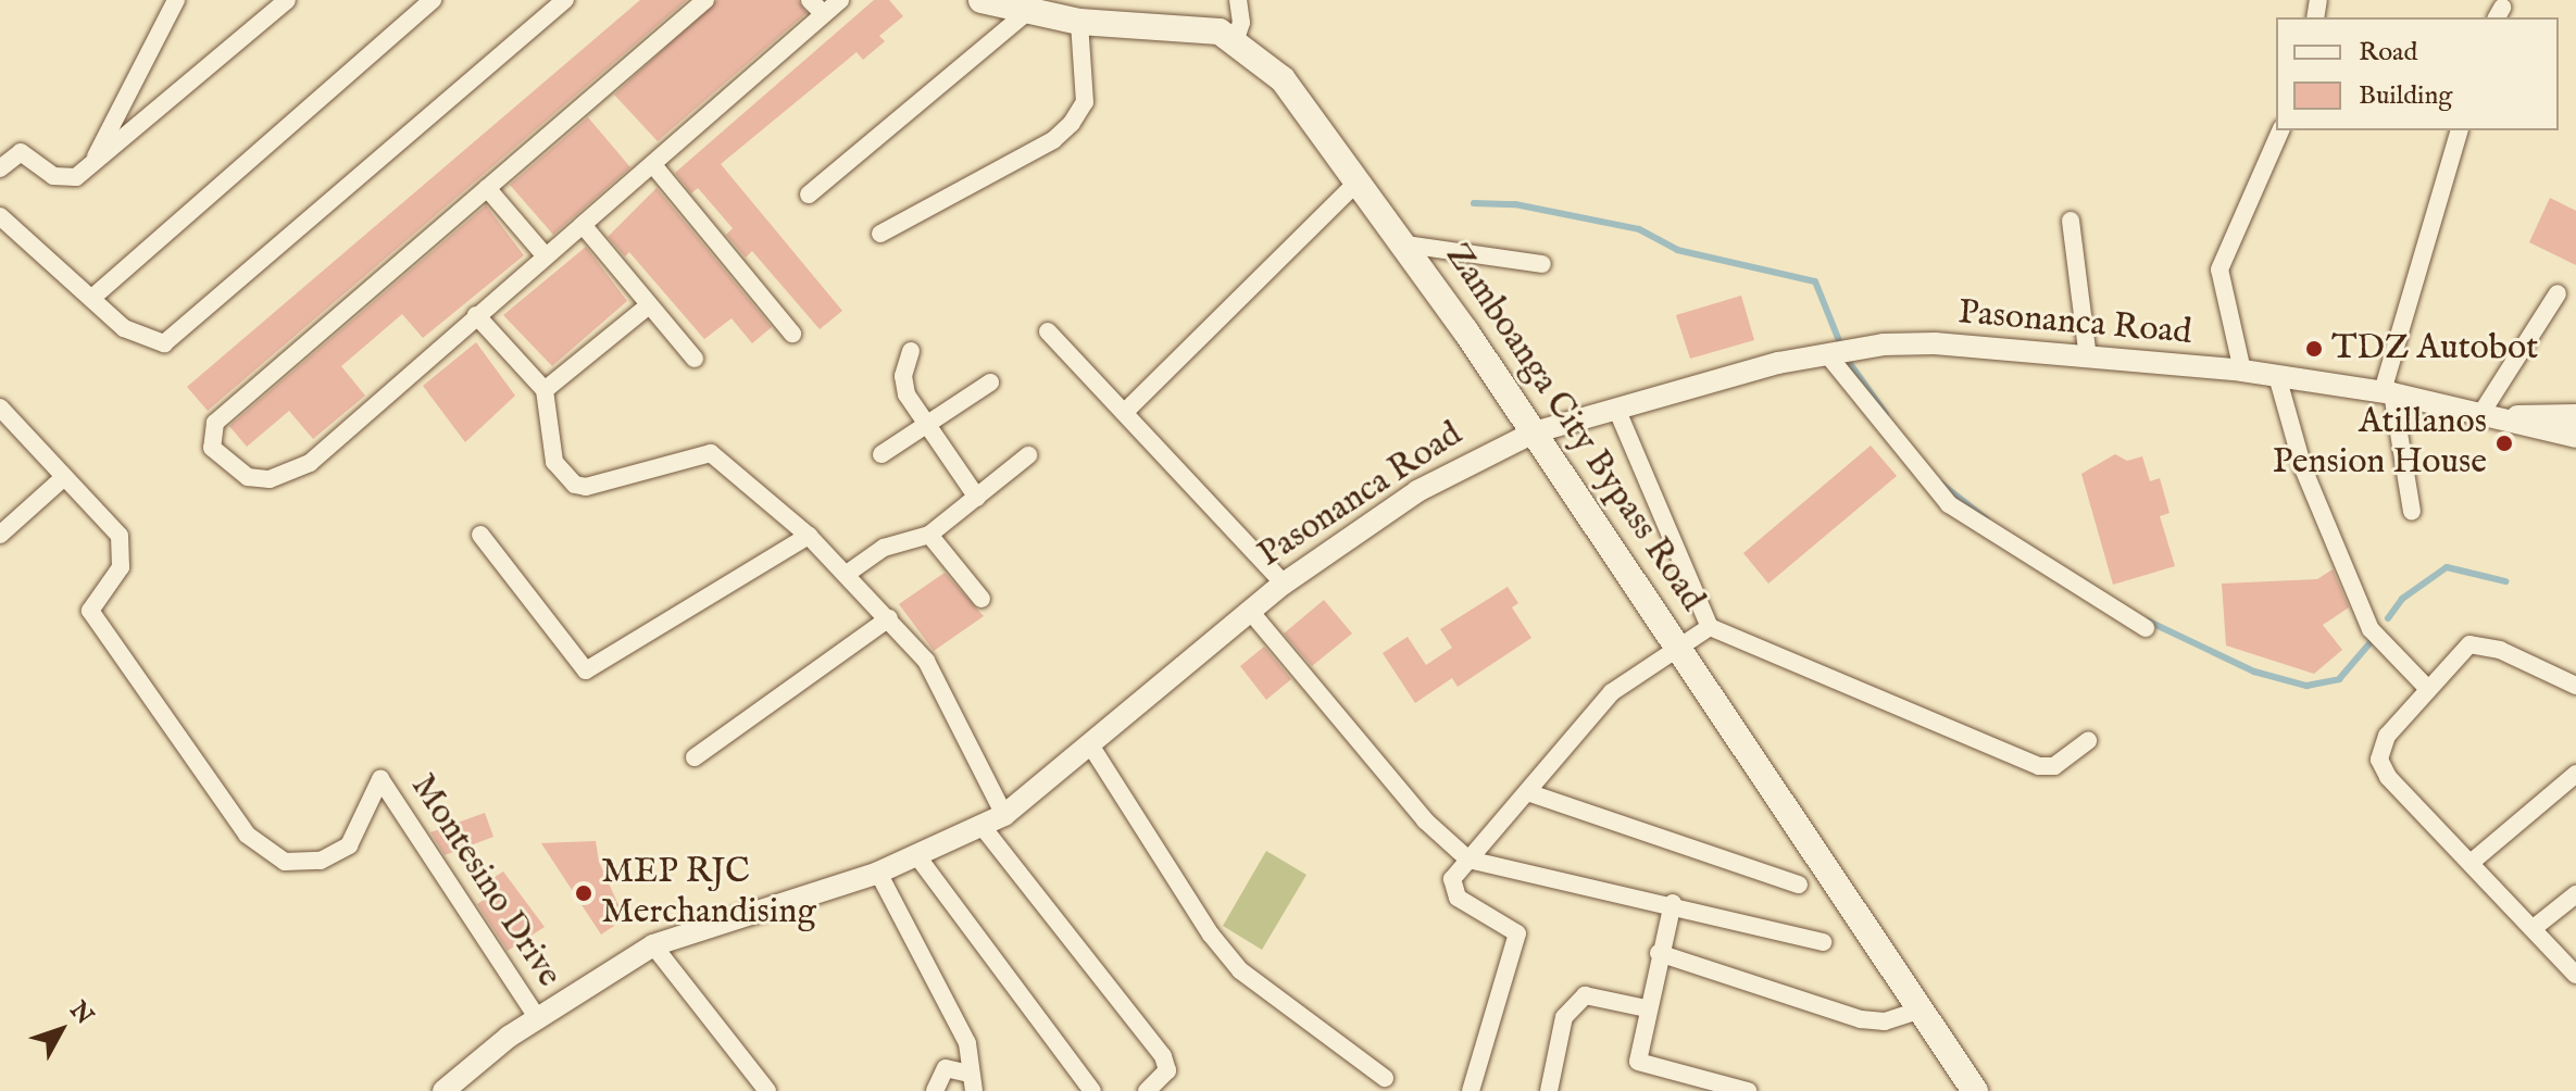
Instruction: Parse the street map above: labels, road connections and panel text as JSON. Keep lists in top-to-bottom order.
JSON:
{
  "streets": {
    "main road": ["Zamboanga City Bypass Road"],
    "street": ["Pasonanca Road", "Montesino Drive"]
  },
  "crossings": [
    ["Pasonanca Road", "Zamboanga City Bypass Road"],
    ["Pasonanca Road", "Montesino Drive"]
  ],
  "places": ["TDZ Autobot", "Atillanos Pension House", "MEP RJC Merchandising"],
  "legend": ["Road", "Building"],
  "north": "top right"
}
